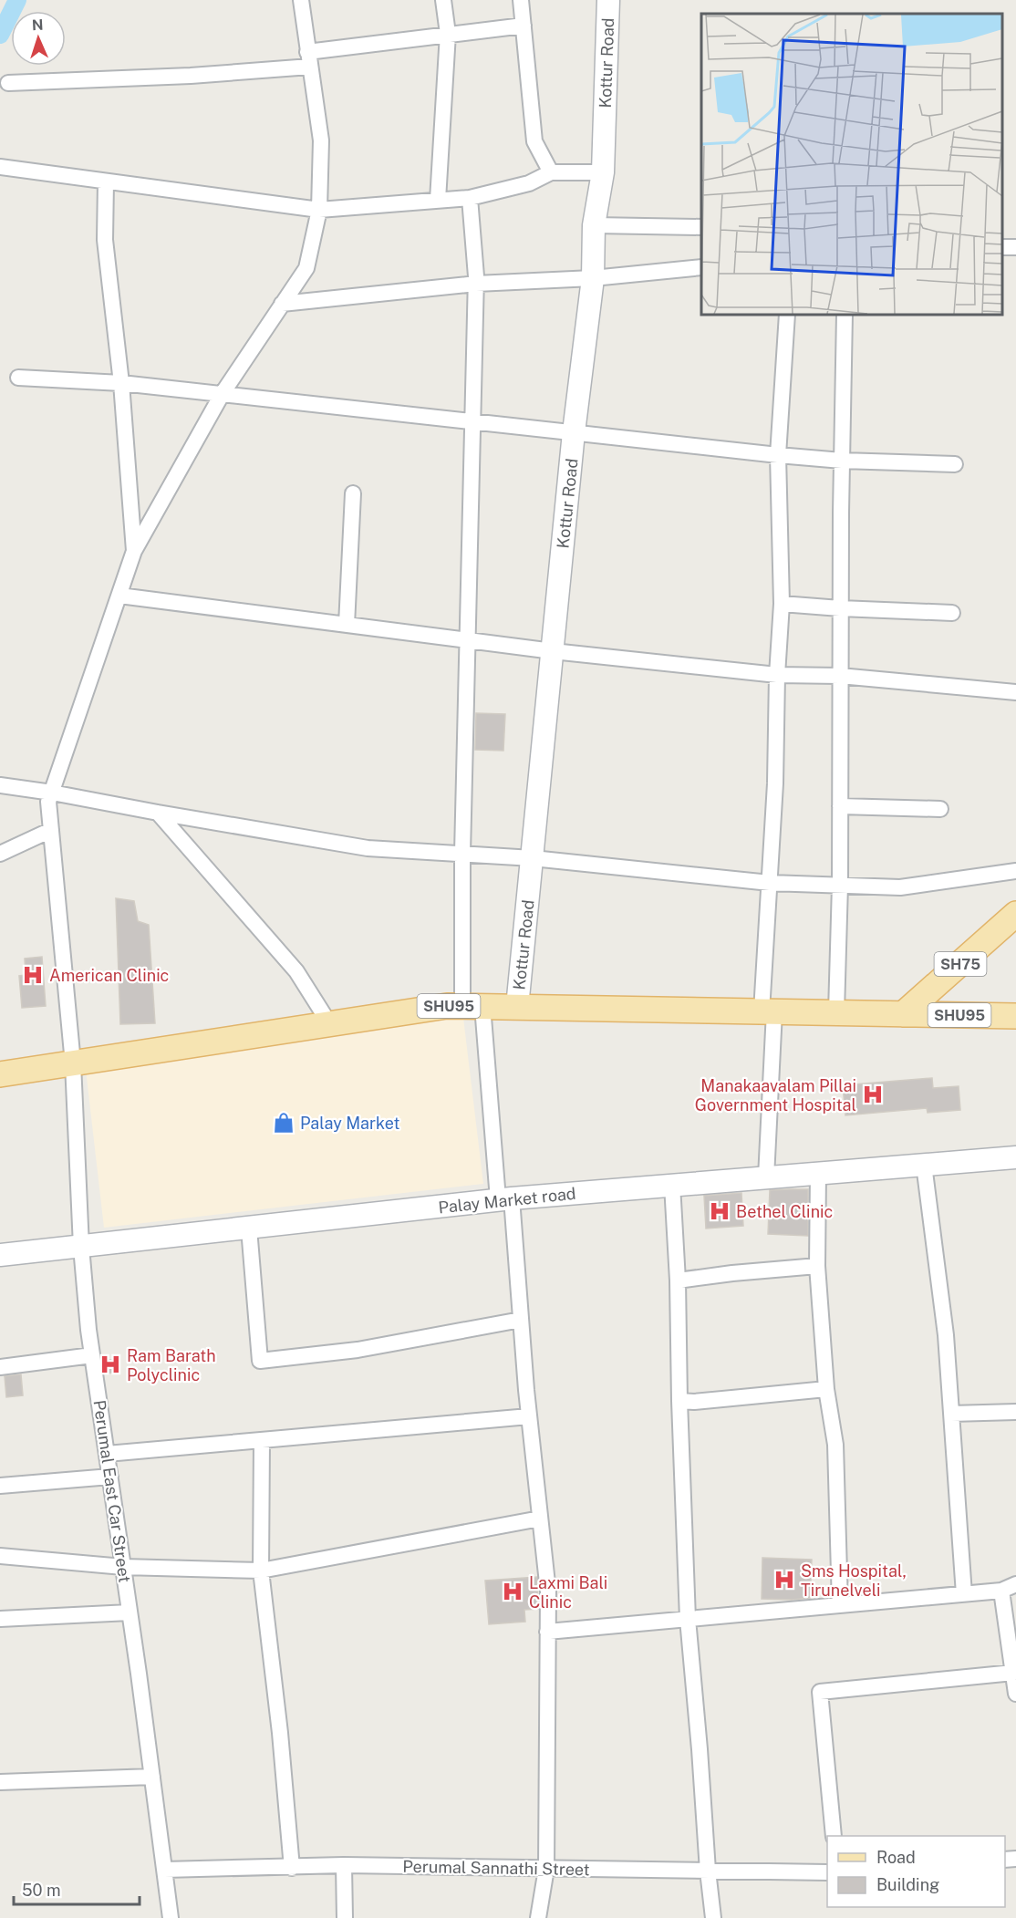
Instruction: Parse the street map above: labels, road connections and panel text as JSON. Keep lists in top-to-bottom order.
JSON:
{
  "streets": {
    "main road": ["SH75", "SHU95"],
    "street": [
      "Kottur Road",
      "Palay Market road",
      "Perumal East Car Street",
      "Perumal Sannathi Street"
    ]
  },
  "crossings": [
    ["Kottur Road", "SHU95"],
    ["SH75", "SHU95"],
    ["SHU95", "Perumal East Car Street"],
    ["Palay Market road", "Perumal East Car Street"],
    ["Perumal East Car Street", "Perumal Sannathi Street"]
  ],
  "places": {
    "hospital": [
      "American Clinic",
      "Manakaavalam Pillai Government Hospital",
      "Bethel Clinic",
      "Ram Barath Polyclinic",
      "Sms Hospital, Tirunelveli",
      "Laxmi Bali Clinic"
    ],
    "shop": ["Palay Market"]
  },
  "legend": ["Road", "Building"],
  "scale_bar": "50 m",
  "north": "top"
}
